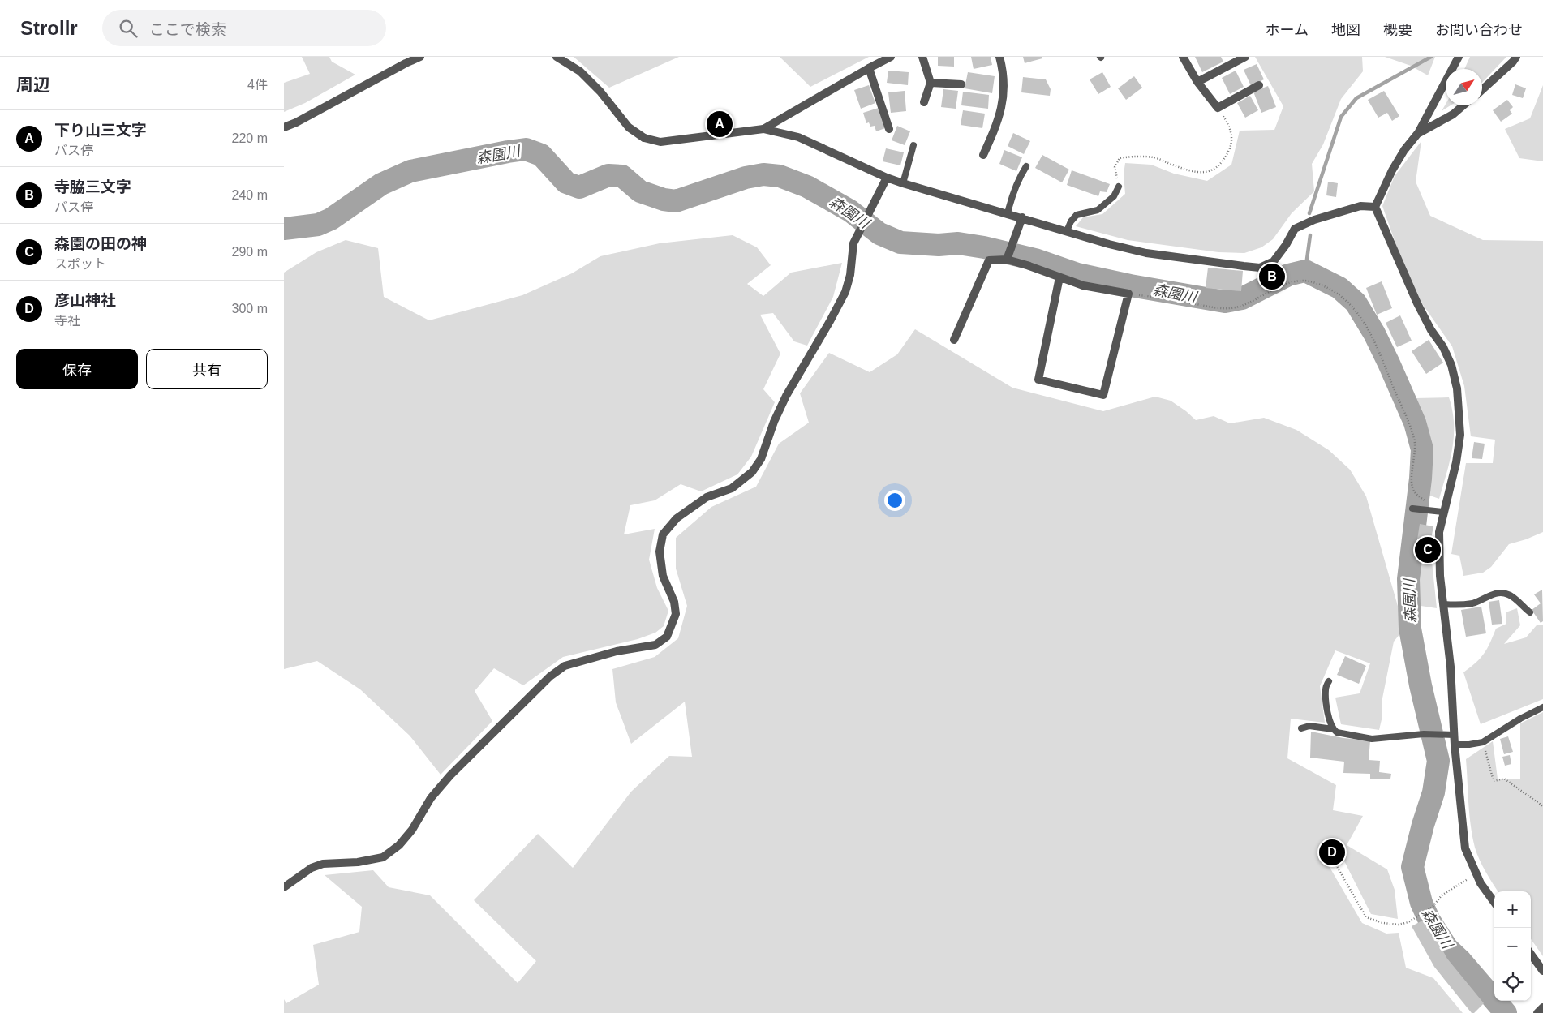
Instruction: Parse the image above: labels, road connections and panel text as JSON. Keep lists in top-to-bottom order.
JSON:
{
  "water": ["森園川"],
  "north": "top right",
  "page": {
    "header": "Strollr",
    "search": "ここで検索",
    "nav": [
      "ホーム",
      "地図",
      "概要",
      "お問い合わせ"
    ],
    "heading": ["周辺", "4件"],
    "list": [
      {
        "mark": "A",
        "name": "下り山三文字",
        "note": "バス停",
        "value": "220 m"
      },
      {
        "mark": "B",
        "name": "寺脇三文字",
        "note": "バス停",
        "value": "240 m"
      },
      {
        "mark": "C",
        "name": "森園の田の神",
        "note": "スポット",
        "value": "290 m"
      },
      {
        "mark": "D",
        "name": "彦山神社",
        "note": "寺社",
        "value": "300 m"
      }
    ],
    "pins": [
      "A",
      "B",
      "C",
      "D"
    ],
    "buttons": ["保存", "共有"],
    "map_buttons": ["+", "−"]
  }
}
